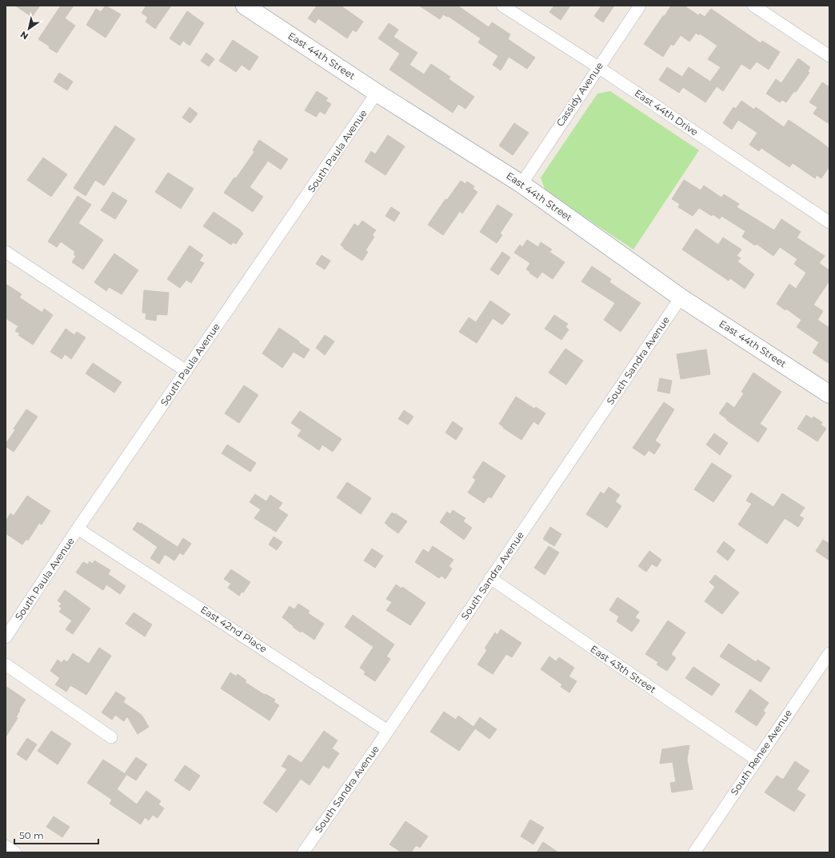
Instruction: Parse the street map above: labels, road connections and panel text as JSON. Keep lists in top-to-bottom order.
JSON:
{
  "streets": {
    "street": [
      "East 44th Street",
      "Cassidy Avenue",
      "East 44th Drive",
      "South Paula Avenue",
      "South Sandra Avenue",
      "East 42nd Place",
      "East 43th Street",
      "South Renee Avenue"
    ]
  },
  "crossings": [
    ["East 44th Street", "Cassidy Avenue"],
    ["East 44th Street", "South Paula Avenue"],
    ["East 44th Street", "South Sandra Avenue"],
    ["Cassidy Avenue", "East 44th Drive"],
    ["South Paula Avenue", "East 42nd Place"],
    ["South Sandra Avenue", "East 42nd Place"],
    ["South Sandra Avenue", "East 43th Street"],
    ["East 43th Street", "South Renee Avenue"]
  ],
  "scale_bar": "50 m",
  "north": "bottom left"
}
